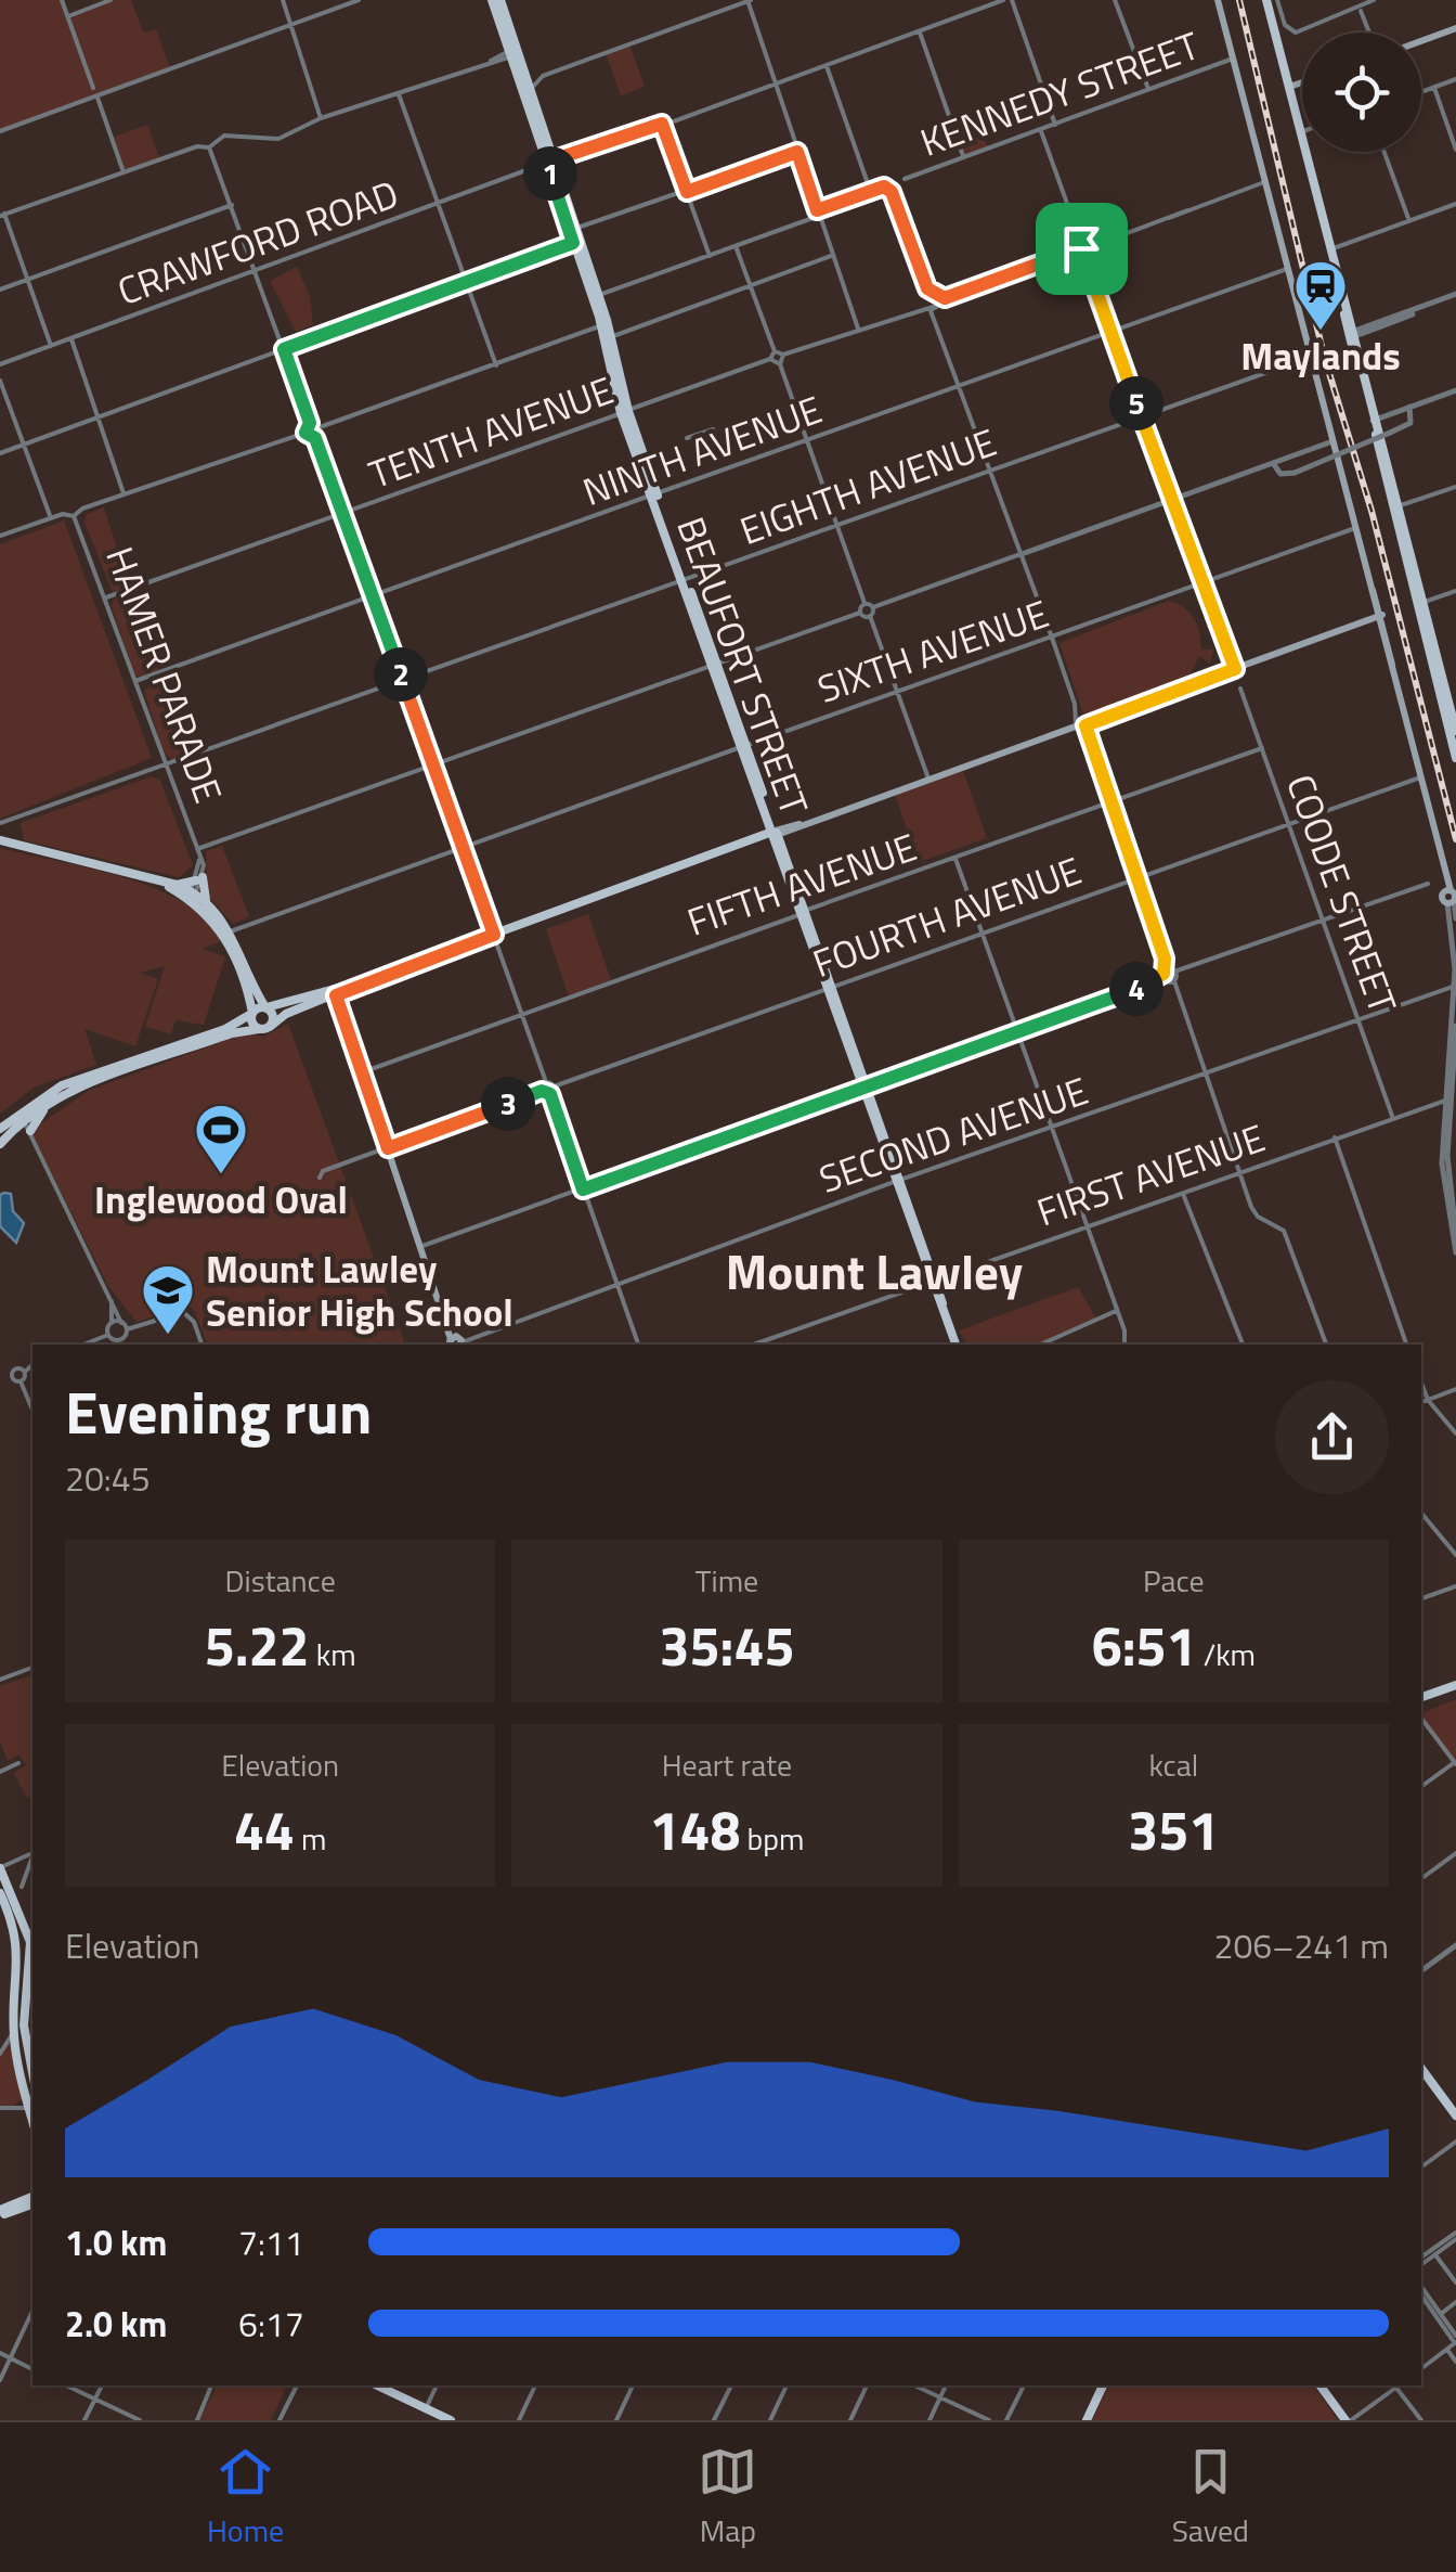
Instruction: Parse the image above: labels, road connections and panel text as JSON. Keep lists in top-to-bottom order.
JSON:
{
  "streets": {
    "main road": ["BEAUFORT STREET"],
    "street": [
      "KENNEDY STREET",
      "CRAWFORD ROAD",
      "TENTH AVENUE",
      "NINTH AVENUE",
      "EIGHTH AVENUE",
      "SIXTH AVENUE",
      "HAMER PARADE",
      "FIFTH AVENUE",
      "COODE STREET",
      "FOURTH AVENUE",
      "SECOND AVENUE",
      "FIRST AVENUE"
    ]
  },
  "crossings": [
    ["KENNEDY STREET", "BEAUFORT STREET"],
    ["CRAWFORD ROAD", "BEAUFORT STREET"],
    ["TENTH AVENUE", "BEAUFORT STREET"],
    ["TENTH AVENUE", "HAMER PARADE"],
    ["NINTH AVENUE", "BEAUFORT STREET"],
    ["NINTH AVENUE", "HAMER PARADE"],
    ["EIGHTH AVENUE", "BEAUFORT STREET"],
    ["EIGHTH AVENUE", "HAMER PARADE"],
    ["SIXTH AVENUE", "BEAUFORT STREET"],
    ["BEAUFORT STREET", "FIFTH AVENUE"],
    ["BEAUFORT STREET", "FOURTH AVENUE"],
    ["BEAUFORT STREET", "SECOND AVENUE"],
    ["BEAUFORT STREET", "FIRST AVENUE"],
    ["FIFTH AVENUE", "COODE STREET"],
    ["COODE STREET", "FOURTH AVENUE"],
    ["COODE STREET", "SECOND AVENUE"],
    ["COODE STREET", "FIRST AVENUE"]
  ],
  "districts": ["Mount Lawley"],
  "places": {
    "station": ["Maylands"],
    "sports": ["Inglewood Oval"],
    "school or university": ["Mount Lawley Senior High School"]
  },
  "page": {
    "pins": [
      "1",
      "5",
      "2",
      "4",
      "3"
    ],
    "heading": ["Evening run", "20:45"],
    "stats": [
      ["Distance", "5.22 km"],
      ["Time", "35:45"],
      ["Pace", "6:51 /km"],
      ["Elevation", "44 m"],
      ["Heart rate", "148 bpm"],
      ["kcal", "351"]
    ],
    "chart": ["Elevation", "206–241 m"],
    "list": [
      {
        "name": "1.0 km",
        "note": "7:11"
      },
      {
        "name": "2.0 km",
        "note": "6:17"
      }
    ],
    "tabs": ["Home", "Map", "Saved"]
  }
}
